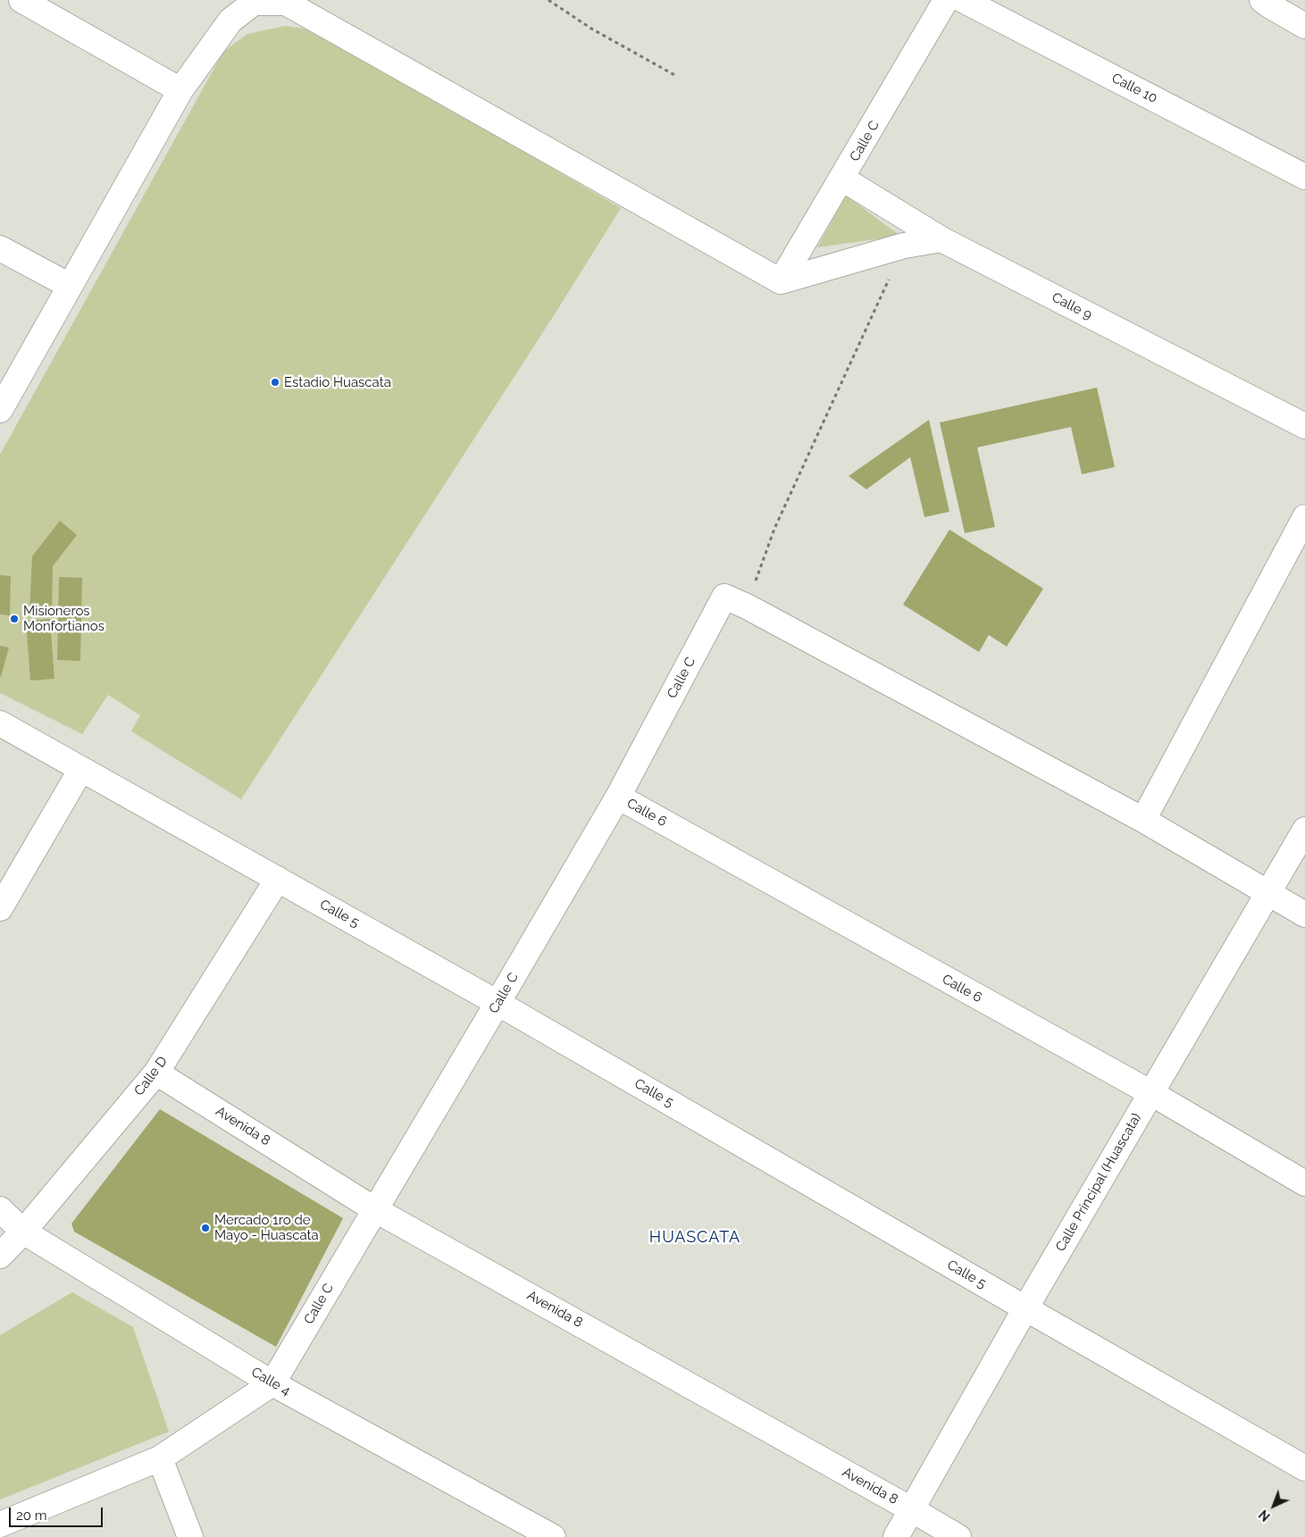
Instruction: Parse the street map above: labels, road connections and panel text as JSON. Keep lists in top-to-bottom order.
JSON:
{
  "streets": {
    "street": [
      "Calle 10",
      "Calle C",
      "Calle 9",
      "Calle 6",
      "Calle 5",
      "Calle D",
      "Avenida 8",
      "Calle Principal (Huascata)",
      "Calle 4"
    ]
  },
  "crossings": [
    ["Calle C", "Calle 9"],
    ["Calle C", "Calle 6"],
    ["Calle C", "Calle 5"],
    ["Calle C", "Avenida 8"],
    ["Calle C", "Calle 4"],
    ["Calle 6", "Calle Principal (Huascata)"],
    ["Calle 5", "Calle D"],
    ["Calle 5", "Calle Principal (Huascata)"],
    ["Calle D", "Avenida 8"],
    ["Calle D", "Calle 4"],
    ["Avenida 8", "Calle Principal (Huascata)"]
  ],
  "districts": ["HUASCATA"],
  "places": ["Estadio Huascata", "Misioneros Monfortianos", "Mercado 1ro de Mayo - Huascata"],
  "scale_bar": "20 m",
  "north": "bottom left"
}
